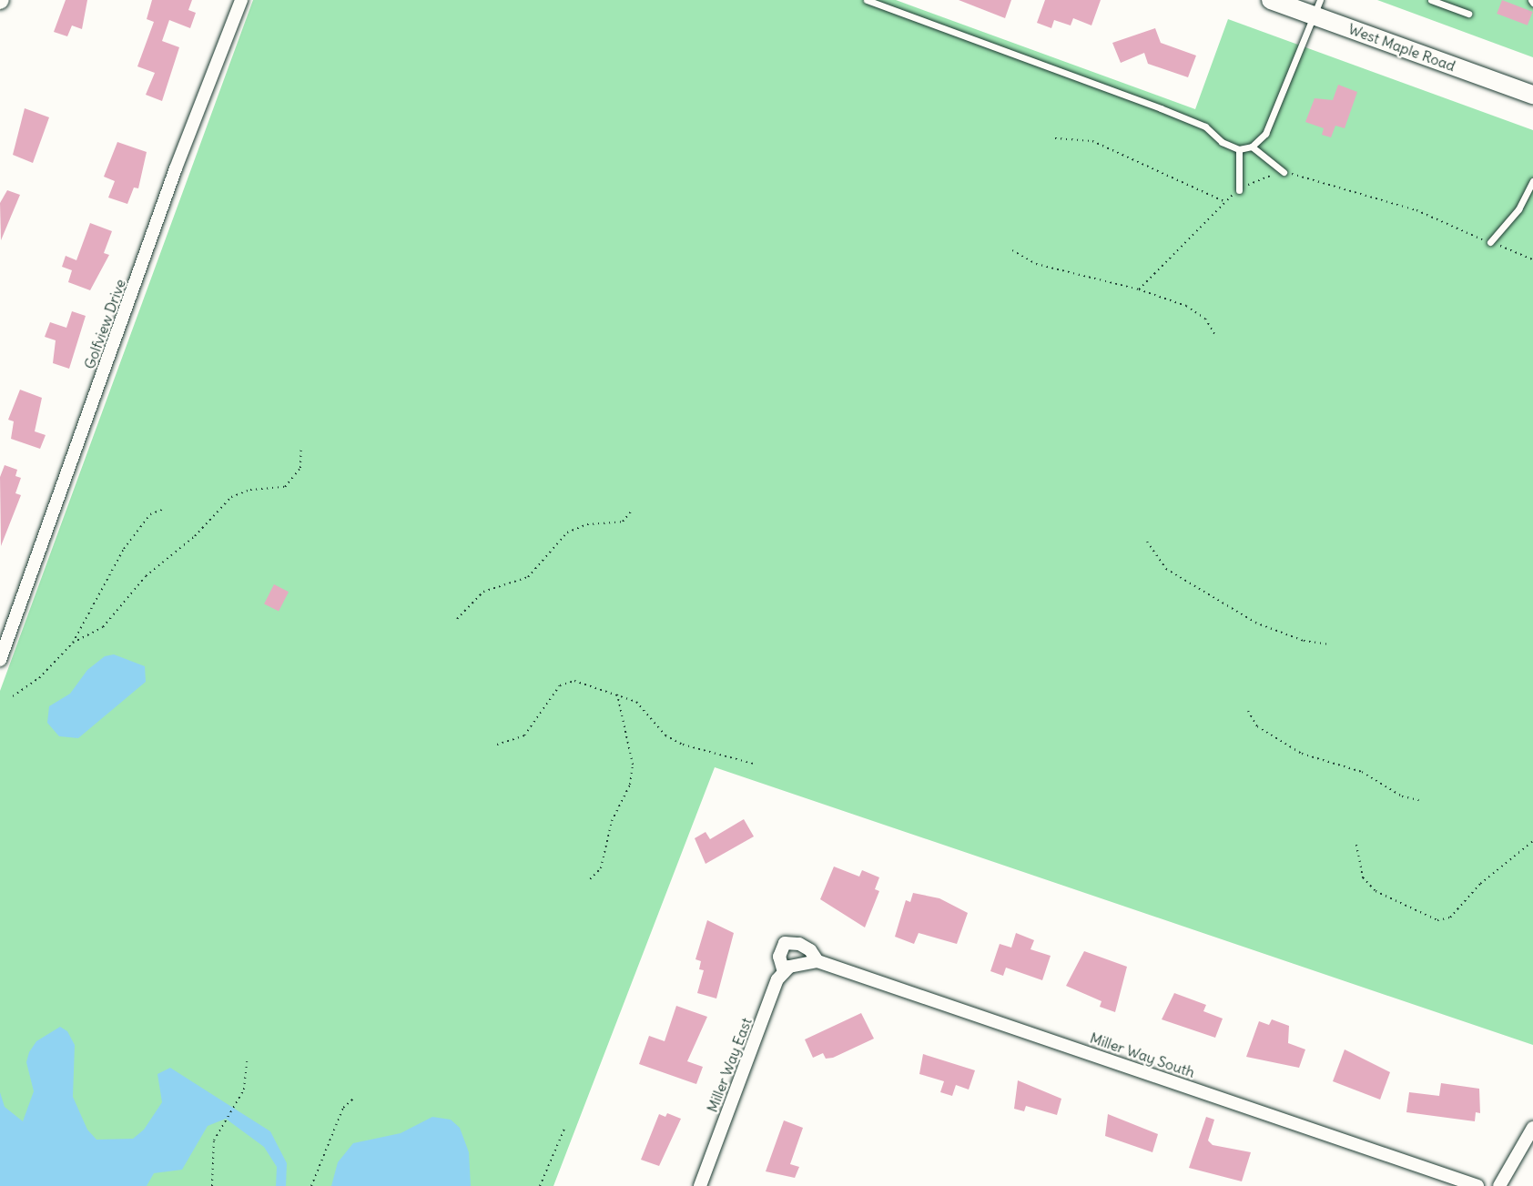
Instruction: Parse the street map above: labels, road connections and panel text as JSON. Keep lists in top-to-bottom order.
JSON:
{
  "streets": {
    "main road": ["West Maple Road"],
    "street": ["Golfview Drive", "Miller Way South", "Miller Way East"]
  },
  "crossings": [
    ["Miller Way South", "Miller Way East"]
  ]
}
